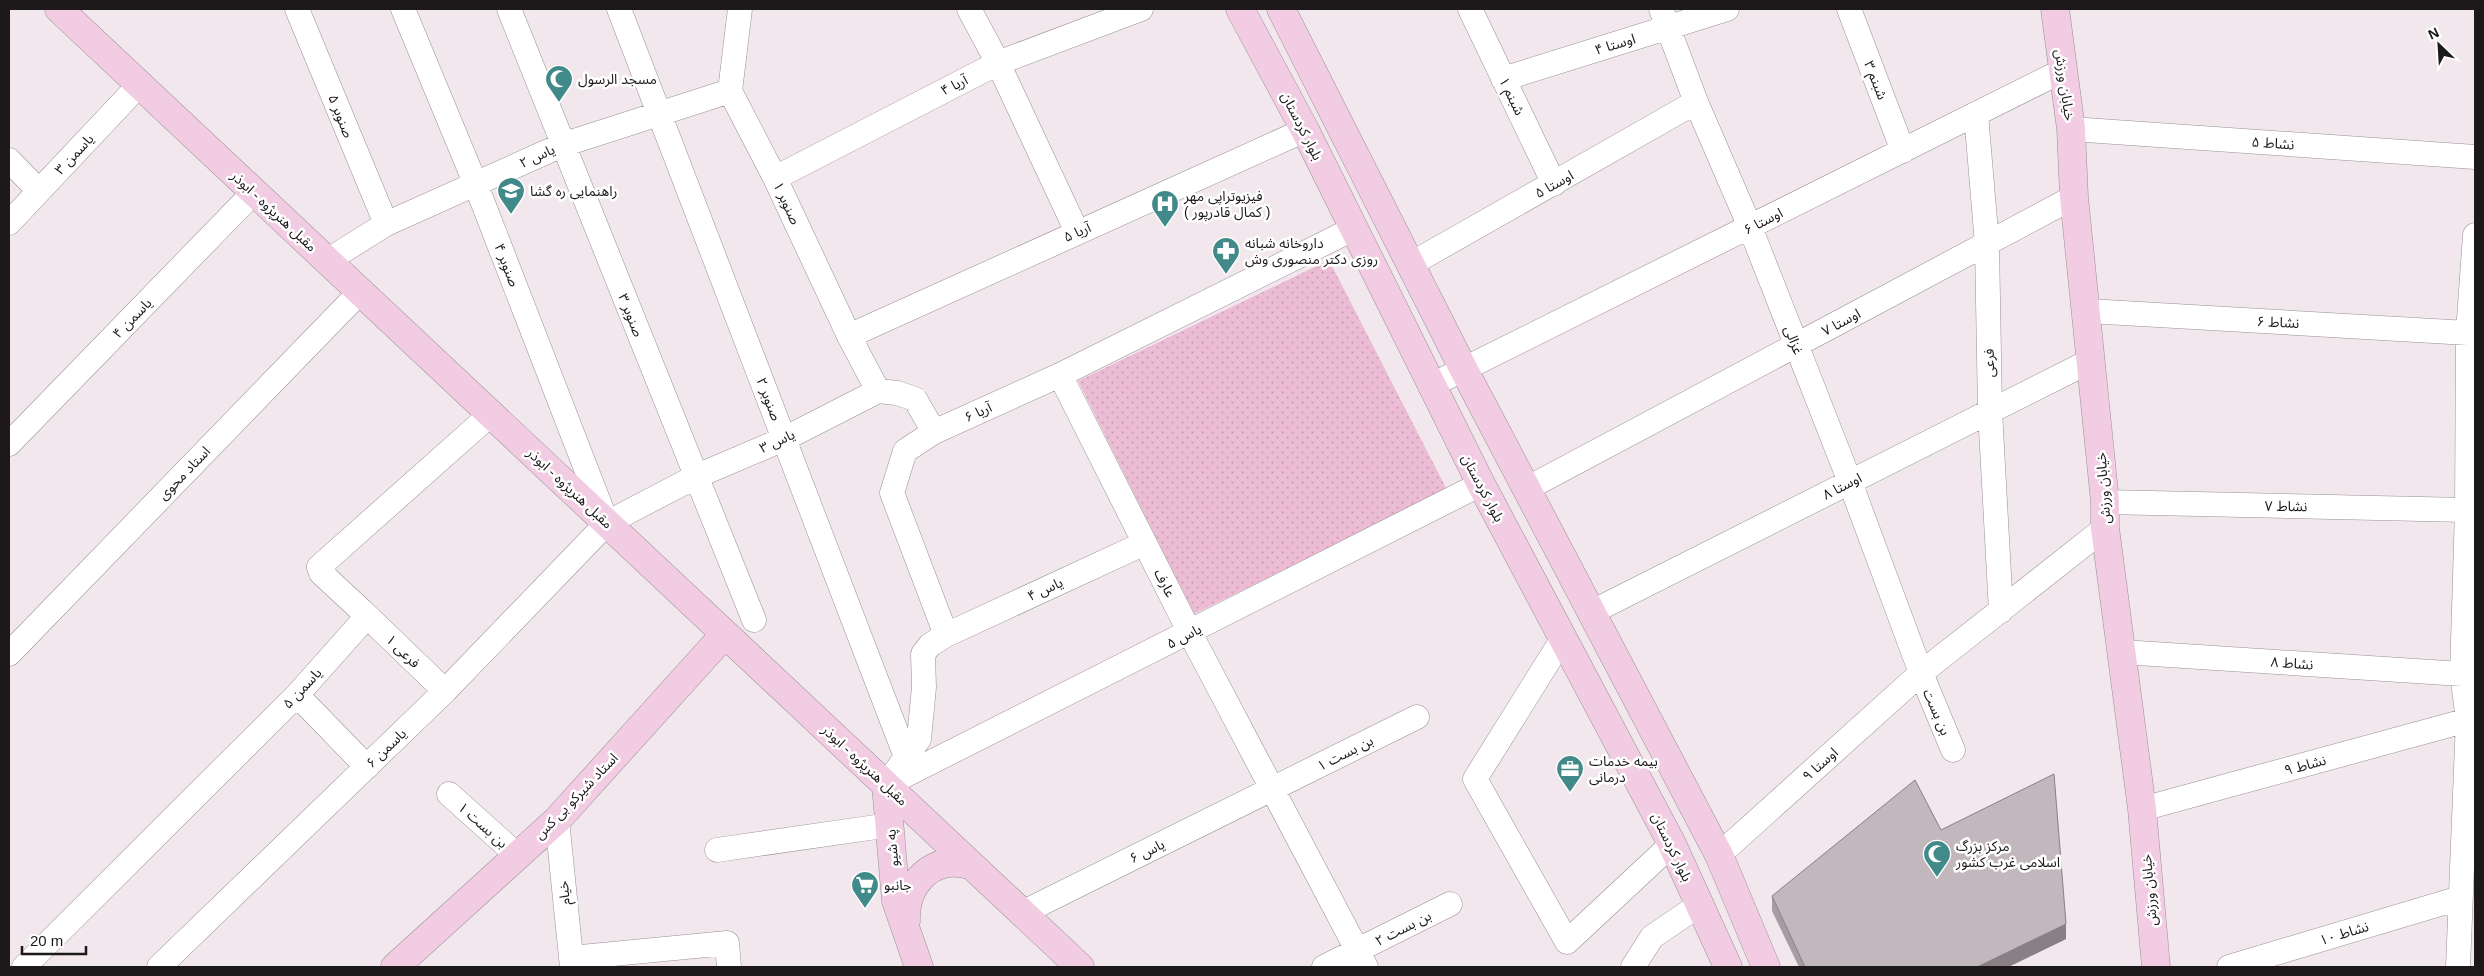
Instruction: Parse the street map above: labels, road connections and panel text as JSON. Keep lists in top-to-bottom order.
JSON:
{
  "streets": {
    "street": [
      "اوستا ۴",
      "شبنم ۳",
      "آریا ۴",
      "خیابان ورزش",
      "شبنم ۱",
      "صنوبر ۵",
      "بلوار کردستان",
      "نشاط ۵",
      "یاسمن ۳",
      "یاس ۲",
      "اوستا ۵",
      "صنوبر ۱",
      "مقبل هنرپژوه - ابوذر",
      "اوستا ۶",
      "آریا ۵",
      "صنوبر ۴",
      "صنوبر ۳",
      "یاسمن ۴",
      "اوستا ۷",
      "نشاط ۶",
      "غزالی",
      "فرعی",
      "صنوبر ۲",
      "آریا ۶",
      "یاس ۳",
      "استاد محوی",
      "اوستا ۸",
      "نشاط ۷",
      "عارف",
      "یاس ۴",
      "یاس ۵",
      "فرعی ۱",
      "نشاط ۸",
      "یاسمن ۵",
      "بن بست",
      "یاسمن ۶",
      "بن بست ۱",
      "اوستا ۹",
      "نشاط ۹",
      "استاد شیرکو بی کس",
      "په شیو",
      "یاس ۶",
      "خیام",
      "بن بست ۲",
      "نشاط ۱۰"
    ]
  },
  "crossings": [
    ["اوستا ۴", "شبنم ۱"],
    ["اوستا ۴", "غزالی"],
    ["شبنم ۳", "اوستا ۶"],
    ["آریا ۴", "صنوبر ۱"],
    ["خیابان ورزش", "نشاط ۵"],
    ["خیابان ورزش", "اوستا ۶"],
    ["خیابان ورزش", "اوستا ۷"],
    ["خیابان ورزش", "نشاط ۶"],
    ["خیابان ورزش", "اوستا ۸"],
    ["خیابان ورزش", "نشاط ۷"],
    ["خیابان ورزش", "نشاط ۸"],
    ["خیابان ورزش", "اوستا ۹"],
    ["خیابان ورزش", "نشاط ۹"],
    ["شبنم ۱", "اوستا ۵"],
    ["صنوبر ۵", "یاس ۲"],
    ["بلوار کردستان", "اوستا ۶"],
    ["بلوار کردستان", "آریا ۵"],
    ["بلوار کردستان", "آریا ۶"],
    ["بلوار کردستان", "یاس ۵"],
    ["یاسمن ۳", "مقبل هنرپژوه - ابوذر"],
    ["یاس ۲", "صنوبر ۱"],
    ["یاس ۲", "مقبل هنرپژوه - ابوذر"],
    ["یاس ۲", "صنوبر ۴"],
    ["یاس ۲", "صنوبر ۳"],
    ["یاس ۲", "صنوبر ۲"],
    ["اوستا ۵", "غزالی"],
    ["صنوبر ۱", "آریا ۵"],
    ["صنوبر ۱", "یاس ۳"],
    ["مقبل هنرپژوه - ابوذر", "صنوبر ۴"],
    ["مقبل هنرپژوه - ابوذر", "یاسمن ۴"],
    ["مقبل هنرپژوه - ابوذر", "یاس ۳"],
    ["مقبل هنرپژوه - ابوذر", "استاد محوی"],
    ["مقبل هنرپژوه - ابوذر", "یاس ۵"],
    ["مقبل هنرپژوه - ابوذر", "یاسمن ۶"],
    ["مقبل هنرپژوه - ابوذر", "استاد شیرکو بی کس"],
    ["مقبل هنرپژوه - ابوذر", "په شیو"],
    ["مقبل هنرپژوه - ابوذر", "یاس ۶"],
    ["اوستا ۶", "غزالی"],
    ["اوستا ۶", "فرعی"],
    ["صنوبر ۴", "یاس ۳"],
    ["صنوبر ۴", "یاسمن ۶"],
    ["صنوبر ۳", "یاس ۳"],
    ["اوستا ۷", "غزالی"],
    ["اوستا ۷", "فرعی"],
    ["غزالی", "اوستا ۸"],
    ["غزالی", "بن بست"],
    ["غزالی", "اوستا ۹"],
    ["فرعی", "اوستا ۸"],
    ["فرعی", "اوستا ۹"],
    ["صنوبر ۲", "یاس ۳"],
    ["آریا ۶", "عارف"],
    ["آریا ۶", "یاس ۴"],
    ["یاس ۳", "یاسمن ۶"],
    ["نشاط ۷", "اوستا ۹"],
    ["عارف", "یاس ۴"],
    ["عارف", "یاس ۵"],
    ["عارف", "بن بست ۱"],
    ["عارف", "یاس ۶"],
    ["عارف", "بن بست ۲"],
    ["یاس ۵", "په شیو"],
    ["فرعی ۱", "یاسمن ۵"],
    ["فرعی ۱", "یاسمن ۶"],
    ["بن بست", "اوستا ۹"],
    ["بن بست ۱", "استاد شیرکو بی کس"],
    ["بن بست ۱", "یاس ۶"],
    ["استاد شیرکو بی کس", "خیام"]
  ],
  "places": {
    "mosque": ["مسجد الرسول", "مرکز بزرگ اسلامی غرب کشور"],
    "school or university": ["راهنمایی ره گشا"],
    "hospital": ["فیزیوتراپی مهر ( کمال قادرپور )"],
    "pharmacy": ["داروخانه شبانه روزی دکتر منصوری وش"],
    "office": ["بیمه خدمات درمانی"],
    "supermarket": ["جانبو"]
  },
  "scale_bar": "20 m",
  "north": "top left"
}
